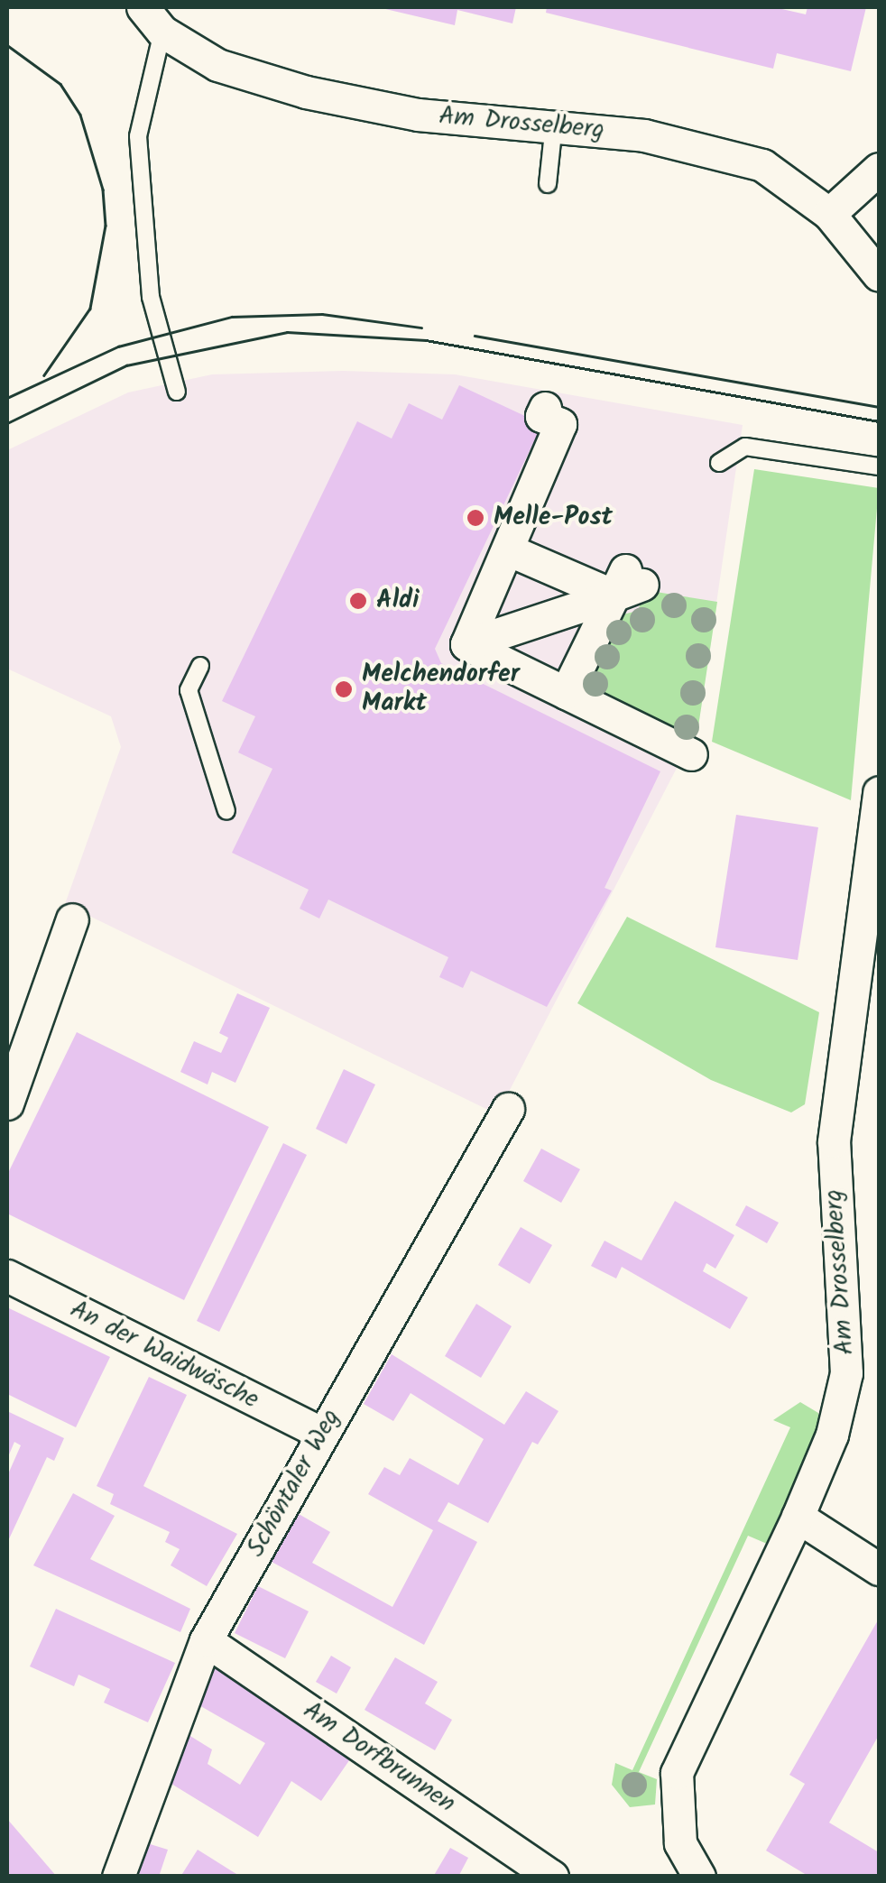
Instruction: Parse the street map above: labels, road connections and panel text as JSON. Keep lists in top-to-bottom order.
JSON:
{
  "streets": {
    "street": [
      "Am Drosselberg",
      "An der Waidwäsche",
      "Schöntaler Weg",
      "Am Dorfbrunnen"
    ]
  },
  "crossings": [
    ["An der Waidwäsche", "Schöntaler Weg"],
    ["Schöntaler Weg", "Am Dorfbrunnen"]
  ],
  "places": ["Melle-Post", "Aldi", "Melchendorfer Markt"]
}
